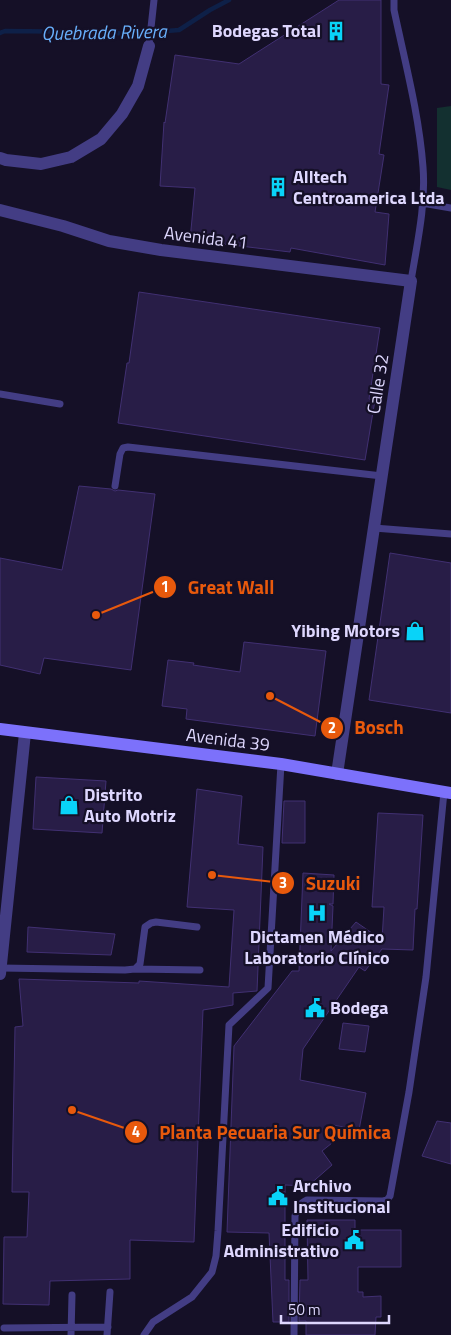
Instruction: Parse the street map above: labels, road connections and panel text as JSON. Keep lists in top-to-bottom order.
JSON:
{
  "streets": {
    "main road": ["Avenida 39"],
    "street": ["Avenida 41", "Calle 32"]
  },
  "crossings": [
    ["Avenida 41", "Calle 32"],
    ["Calle 32", "Avenida 39"]
  ],
  "water": ["Quebrada Rivera"],
  "places": {
    "building": ["Bodegas Total", "Alltech Centroamerica Ltda"],
    "other": [
      "Great Wall",
      "Bosch",
      "Suzuki",
      "Planta Pecuaria Sur Química"
    ],
    "shop": ["Yibing Motors", "Distrito Auto Motriz"],
    "hospital": ["Dictamen Médico Laboratorio Clínico"],
    "public building": ["Bodega", "Archivo Institucional", "Edificio Administrativo"]
  },
  "scale_bar": "50 m"
}
